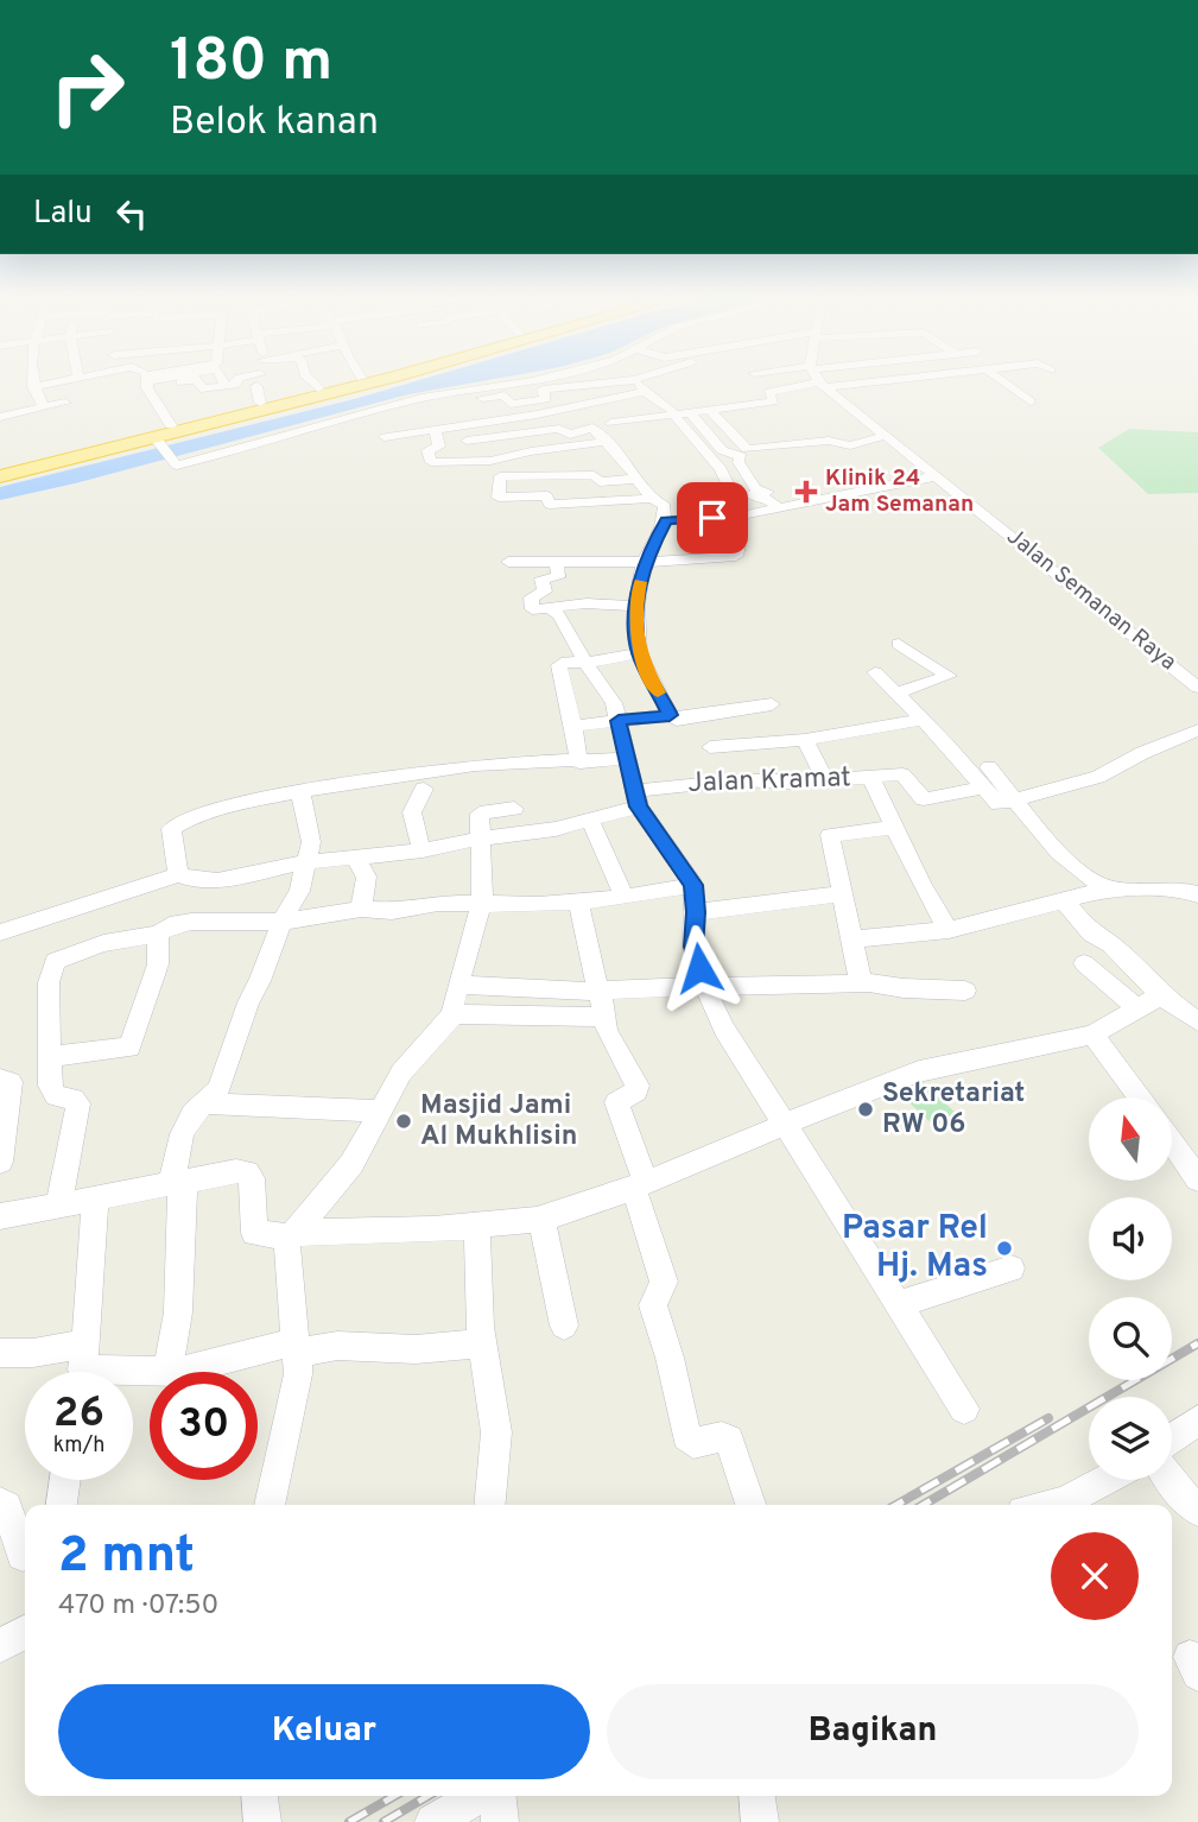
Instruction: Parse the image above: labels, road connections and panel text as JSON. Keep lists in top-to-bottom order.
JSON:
{
  "streets": {
    "street": ["Jalan Semanan Raya", "Jalan Kramat"]
  },
  "places": {
    "health": ["Klinik 24 Jam Semanan"],
    "other": ["Sekretariat RW 06", "Masjid Jami Al Mukhlisin", "Pasar Rel Hj. Mas"]
  },
  "north": "top",
  "page": {
    "turn": ["180 m", "Belok kanan"],
    "then": "Lalu",
    "speed": "26 km/h",
    "limit": "30",
    "heading": ["2 mnt", "470 m · 07:50"],
    "buttons": ["Keluar", "Bagikan"]
  }
}
